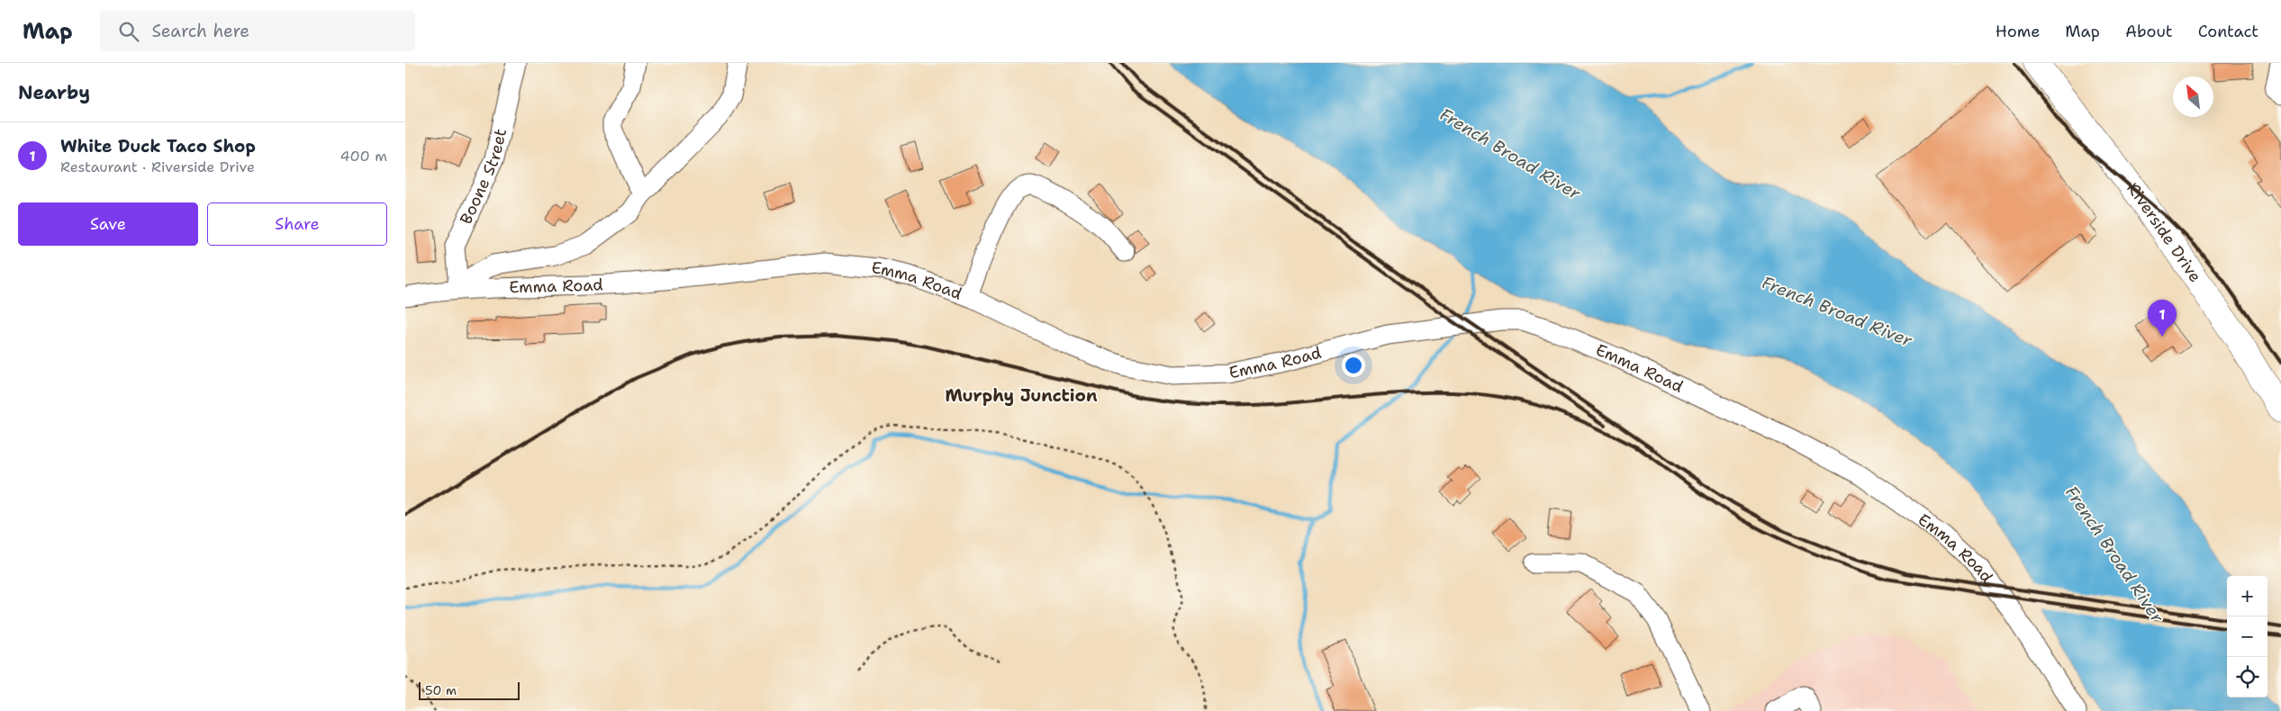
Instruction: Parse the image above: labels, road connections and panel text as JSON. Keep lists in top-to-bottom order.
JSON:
{
  "streets": {
    "main road": ["Riverside Drive"],
    "street": ["Boone Street", "Emma Road"]
  },
  "crossings": [
    ["Boone Street", "Emma Road"]
  ],
  "districts": ["Murphy Junction"],
  "water": ["French Broad River"],
  "scale_bar": "50 m",
  "north": "top left",
  "page": {
    "header": "Map",
    "search": "Search here",
    "nav": [
      "Home",
      "Map",
      "About",
      "Contact"
    ],
    "heading": "Nearby",
    "list": [
      {
        "mark": "1",
        "name": "White Duck Taco Shop",
        "note": "Restaurant · Riverside Drive",
        "value": "400 m"
      }
    ],
    "buttons": ["Save", "Share"],
    "pins": "1",
    "map_buttons": ["+", "−"],
    "scale": "50 m"
  }
}
